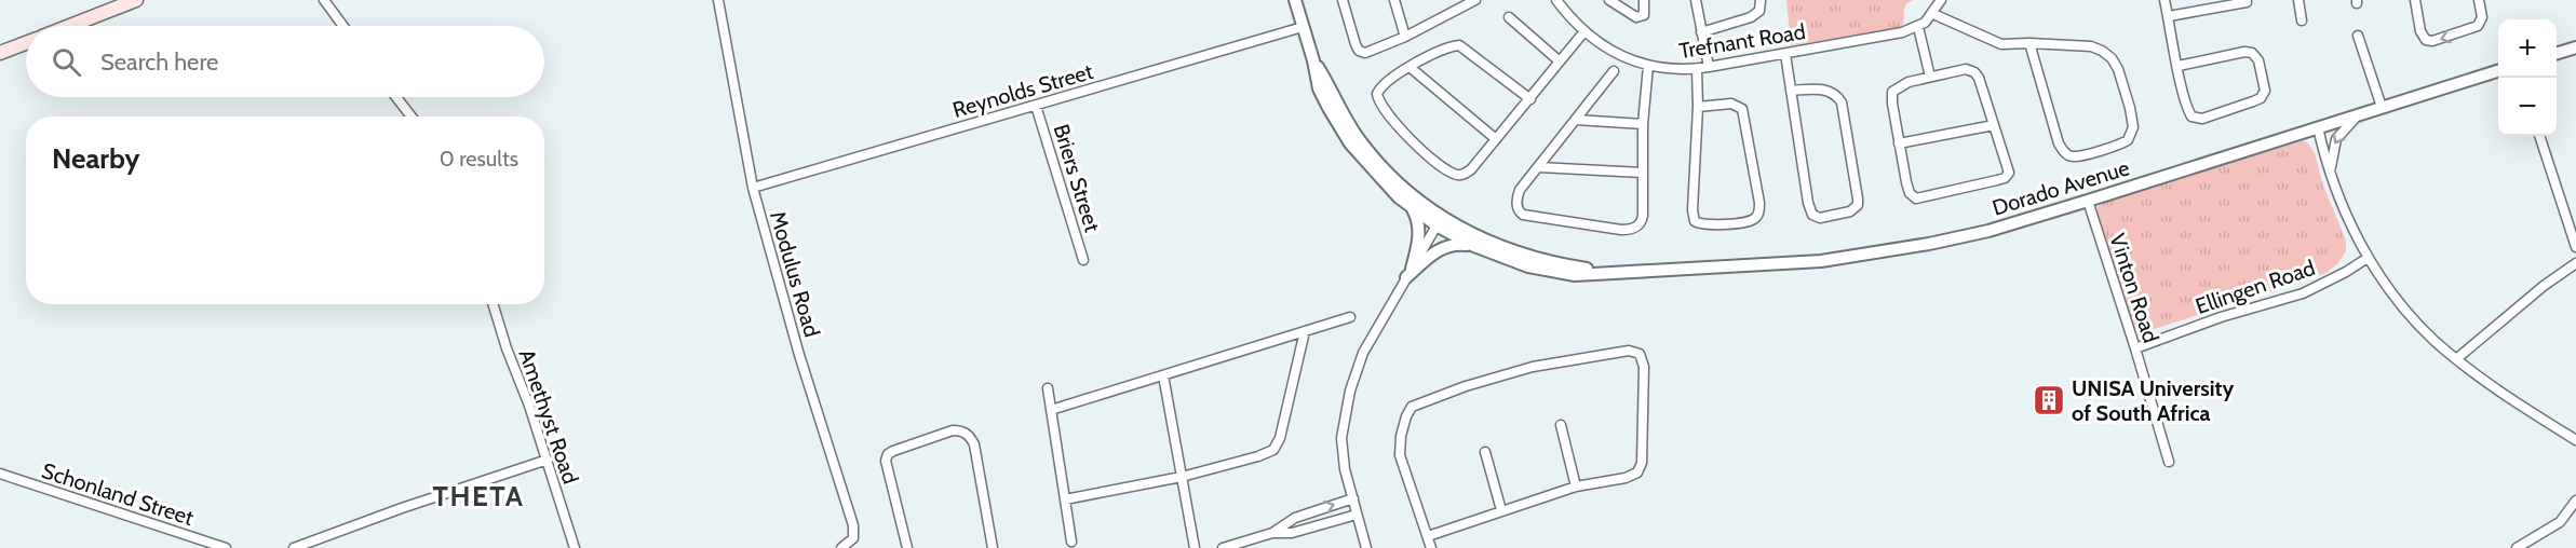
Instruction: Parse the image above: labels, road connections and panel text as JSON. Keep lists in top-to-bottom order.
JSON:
{
  "streets": {
    "street": [
      "Trefnant Road",
      "Reynolds Street",
      "Briers Street",
      "Dorado Avenue",
      "Modulus Road",
      "Ellingen Road",
      "Vinton Road",
      "Amethyst Road",
      "Schonland Street"
    ]
  },
  "crossings": [
    ["Reynolds Street", "Briers Street"],
    ["Reynolds Street", "Modulus Road"],
    ["Dorado Avenue", "Vinton Road"],
    ["Ellingen Road", "Vinton Road"]
  ],
  "districts": ["THETA"],
  "places": {
    "building": ["UNISA University of South Africa"]
  },
  "page": {
    "map_buttons": ["+", "−"],
    "search": "Search here",
    "heading": ["Nearby", "0 results"]
  }
}
